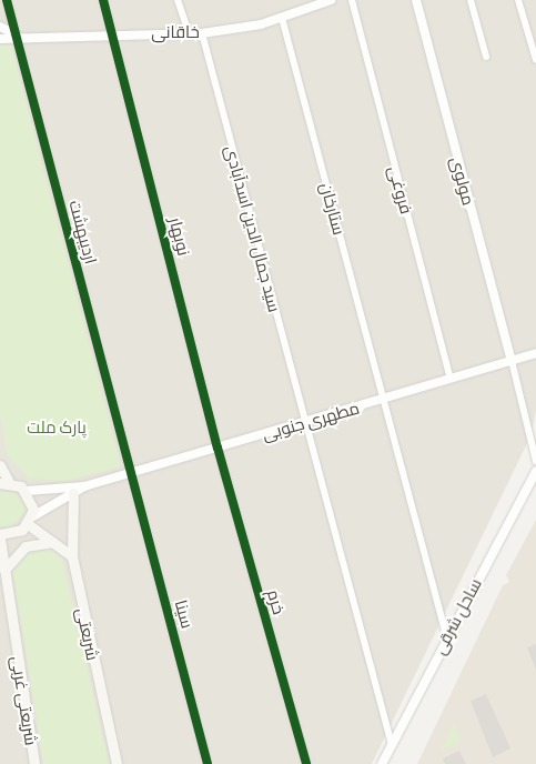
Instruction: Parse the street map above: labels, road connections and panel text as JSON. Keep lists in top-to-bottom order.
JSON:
{
  "streets": {
    "main road": ["شریعتی", "شریعتی غربی"],
    "street": [
      "خاقانی",
      "مولوی",
      "فروغی",
      "ستارخان",
      "سید جمال الدین اسدآبادی",
      "اردیبهشت",
      "نوبهار",
      "مطهری جنوبی",
      "خرم",
      "سینا",
      "ساحل شرقی"
    ]
  },
  "crossings": [
    ["خاقانی", "ستارخان"],
    ["خاقانی", "سید جمال الدین اسدآبادی"],
    ["خاقانی", "اردیبهشت"],
    ["خاقانی", "نوبهار"],
    ["مولوی", "مطهری جنوبی"],
    ["فروغی", "مطهری جنوبی"],
    ["ستارخان", "مطهری جنوبی"],
    ["ستارخان", "ساحل شرقی"],
    ["سید جمال الدین اسدآبادی", "مطهری جنوبی"],
    ["سید جمال الدین اسدآبادی", "ساحل شرقی"],
    ["اردیبهشت", "مطهری جنوبی"],
    ["اردیبهشت", "سینا"],
    ["نوبهار", "مطهری جنوبی"],
    ["نوبهار", "خرم"],
    ["مطهری جنوبی", "خرم"],
    ["مطهری جنوبی", "سینا"]
  ],
  "parks": ["پارک ملت"]
}
